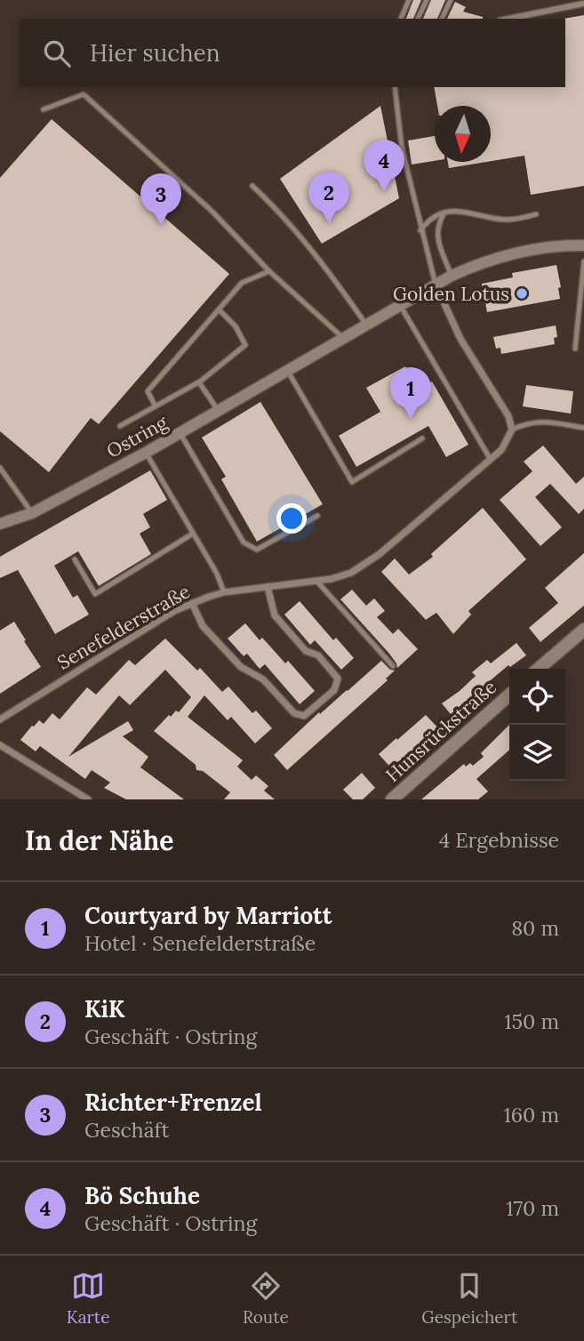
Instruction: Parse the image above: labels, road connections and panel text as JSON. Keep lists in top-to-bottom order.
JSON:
{
  "streets": {
    "main road": ["Hunsrückstraße"],
    "street": ["Ostring", "Senefelderstraße"]
  },
  "places": ["Golden Lotus"],
  "north": "bottom",
  "page": {
    "search": "Hier suchen",
    "pins": [
      "4",
      "2",
      "3",
      "1"
    ],
    "heading": ["In der Nähe", "4 Ergebnisse"],
    "list": [
      {
        "mark": "1",
        "name": "Courtyard by Marriott",
        "note": "Hotel · Senefelderstraße",
        "value": "80 m"
      },
      {
        "mark": "2",
        "name": "KiK",
        "note": "Geschäft · Ostring",
        "value": "150 m"
      },
      {
        "mark": "3",
        "name": "Richter+Frenzel",
        "note": "Geschäft",
        "value": "160 m"
      },
      {
        "mark": "4",
        "name": "Bö Schuhe",
        "note": "Geschäft · Ostring",
        "value": "170 m"
      }
    ],
    "nav": ["Karte", "Route", "Gespeichert"]
  }
}
